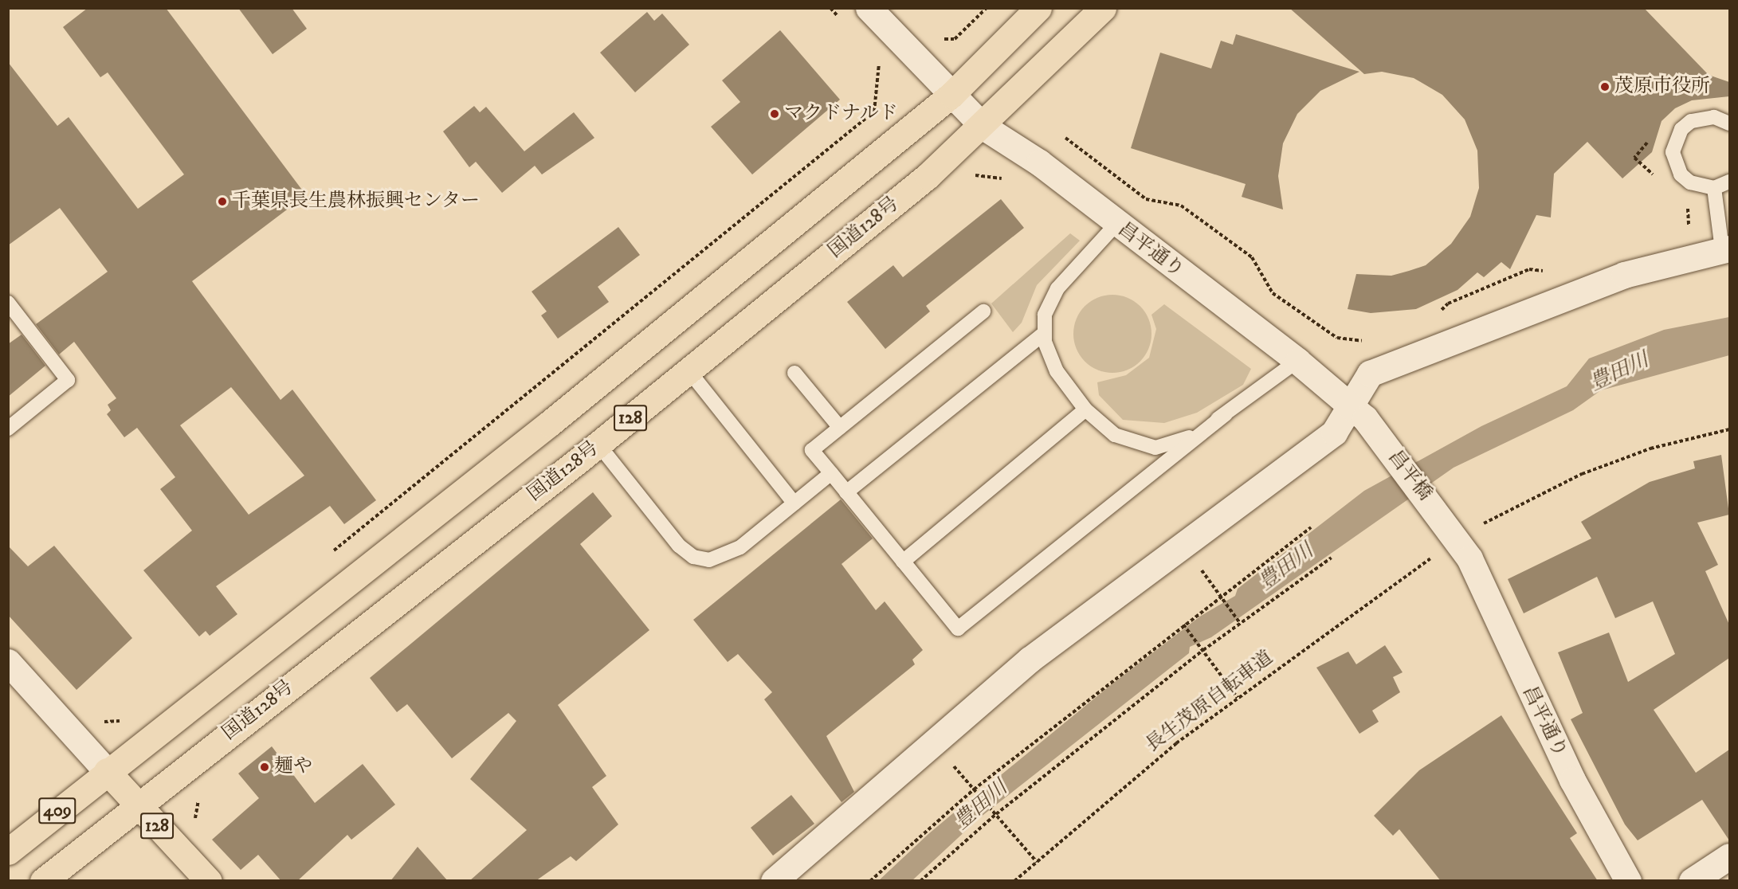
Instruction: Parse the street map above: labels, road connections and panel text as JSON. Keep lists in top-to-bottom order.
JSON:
{
  "streets": {
    "highway": ["国道128号", "128", "409"],
    "street": ["昌平通り", "昌平橋"],
    "path": ["長生茂原自転車道"]
  },
  "crossings": [
    ["国道128号", "昌平通り"],
    ["国道128号", "128"],
    ["国道128号", "409"],
    ["昌平通り", "128"],
    ["昌平通り", "昌平橋"],
    ["128", "409"]
  ],
  "water": ["豊田川"],
  "places": [
    "茂原市役所",
    "マクドナルド",
    "千葉県長生農林振興センター",
    "麺や"
  ]
}
